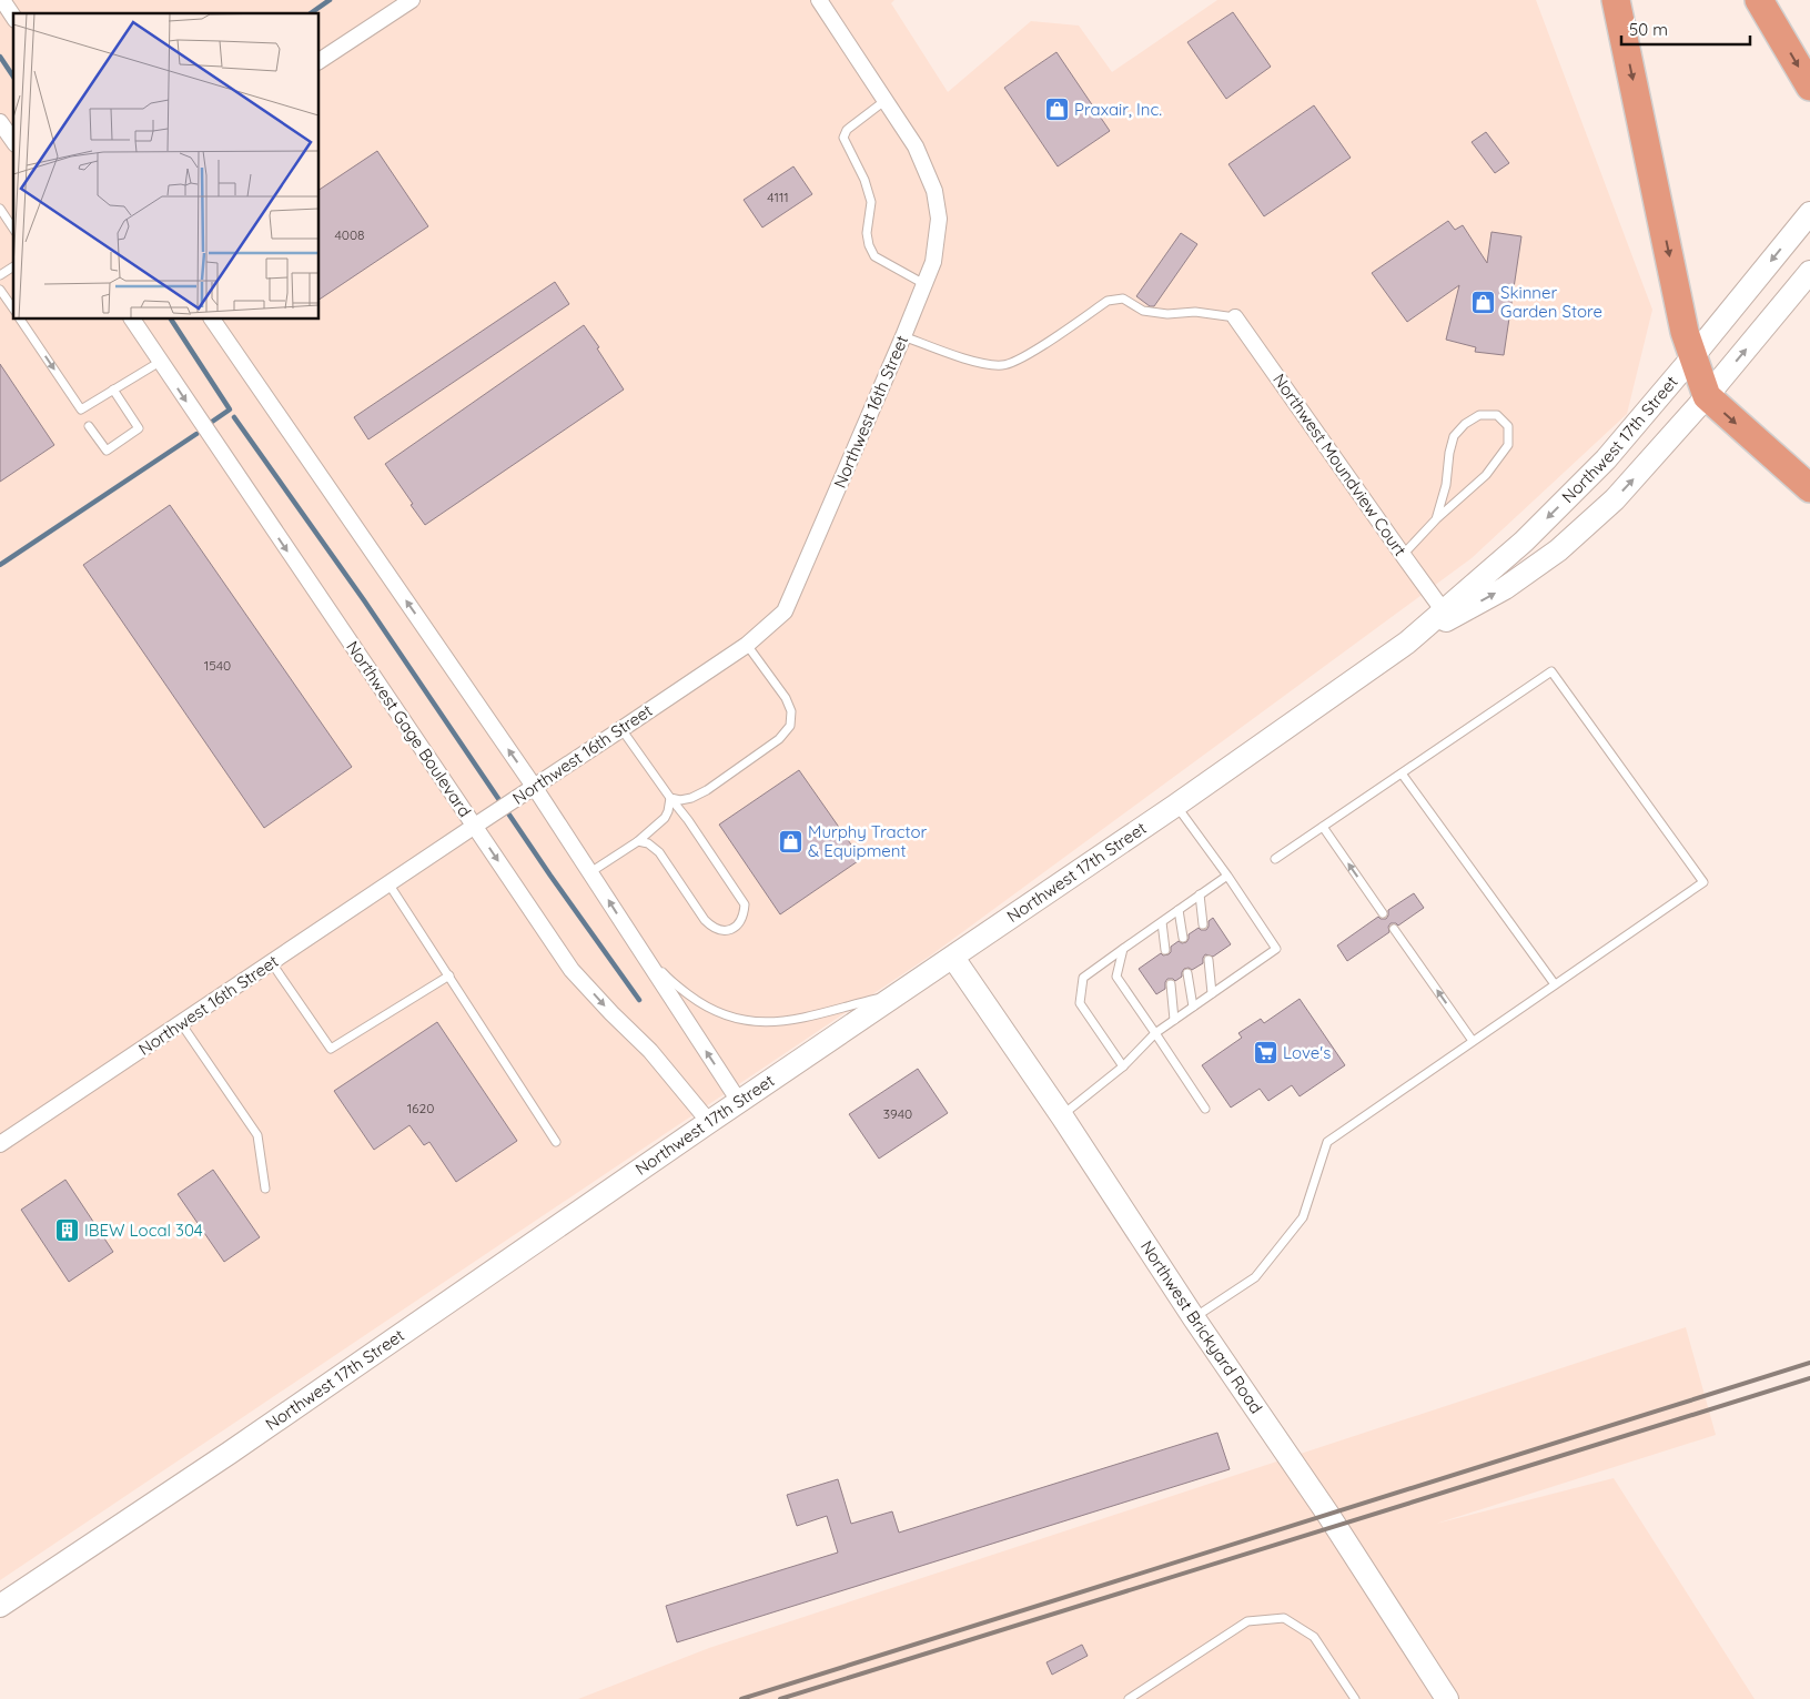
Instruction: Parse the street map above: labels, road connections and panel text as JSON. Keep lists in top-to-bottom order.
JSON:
{
  "streets": {
    "main road": ["Northwest 17th Street", "Northwest Brickyard Road"],
    "street": ["Northwest 16th Street", "Northwest Moundview Court", "Northwest Gage Boulevard"]
  },
  "crossings": [
    ["Northwest 16th Street", "Northwest Gage Boulevard"],
    ["Northwest 17th Street", "Northwest Moundview Court"],
    ["Northwest 17th Street", "Northwest Gage Boulevard"],
    ["Northwest 17th Street", "Northwest Brickyard Road"]
  ],
  "places": {
    "shop": ["Praxair, Inc.", "Skinner Garden Store", "Murphy Tractor & Equipment"],
    "supermarket": ["Love's"],
    "building": ["IBEW Local 304"]
  },
  "house_numbers": [
    "4111",
    "4008",
    "1540",
    "1620",
    "3940"
  ],
  "scale_bar": "50 m"
}
